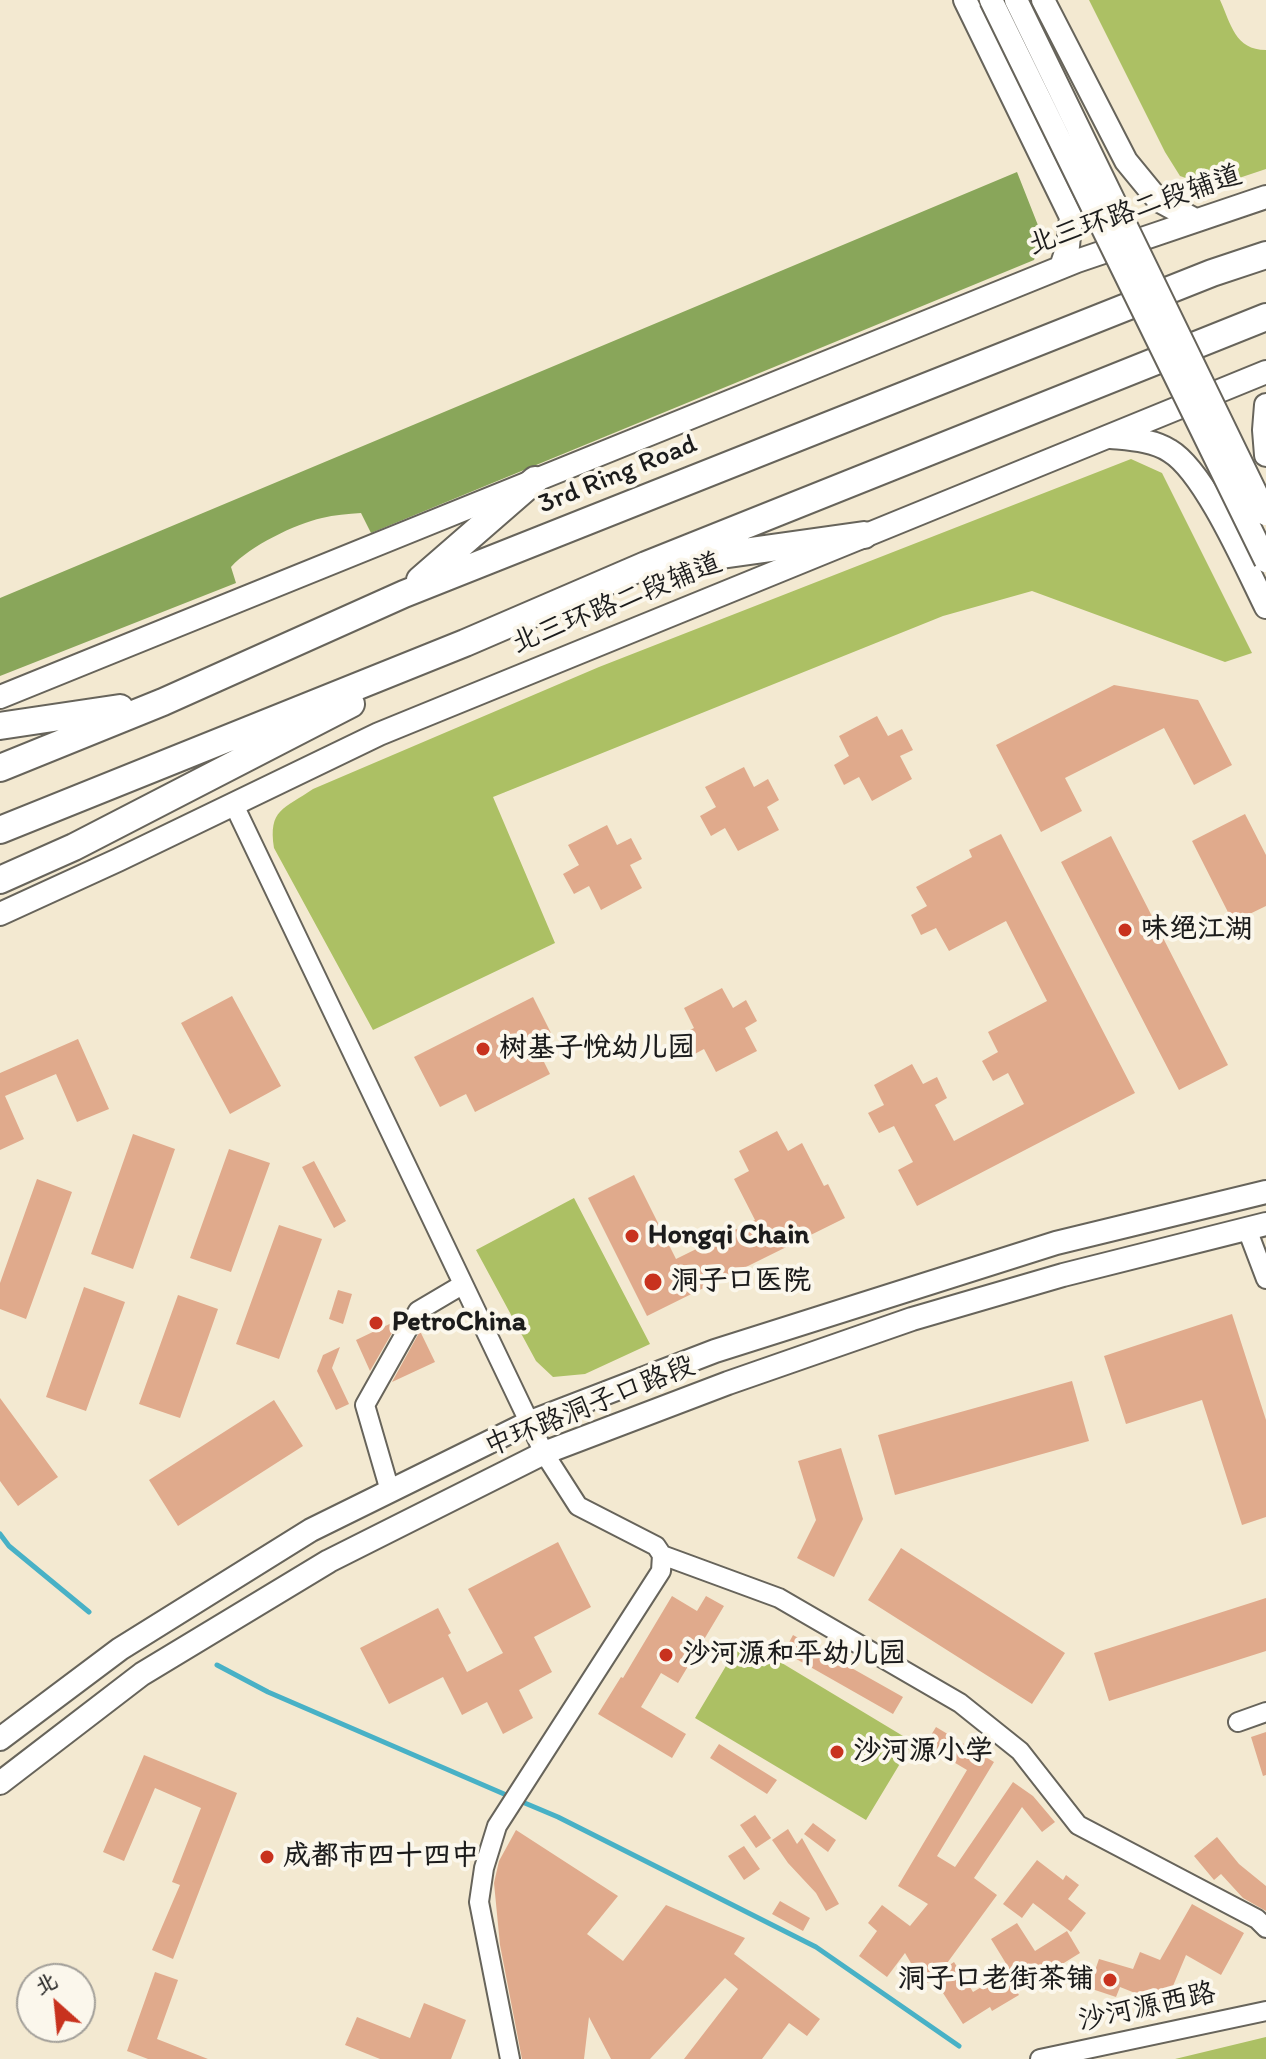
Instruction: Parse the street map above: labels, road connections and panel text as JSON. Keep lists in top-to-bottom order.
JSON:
{
  "streets": {
    "highway": ["3rd Ring Road"],
    "main road": ["北三环路二段辅道", "中环路洞子口路段"],
    "street": ["沙河源西路"]
  },
  "places": [
    "味绝江湖",
    "树基子悦幼儿园",
    "Hongqi Chain",
    "洞子口医院",
    "PetroChina",
    "沙河源和平幼儿园",
    "沙河源小学",
    "成都市四十四中",
    "洞子口老街茶铺"
  ],
  "north": "top left"
}
